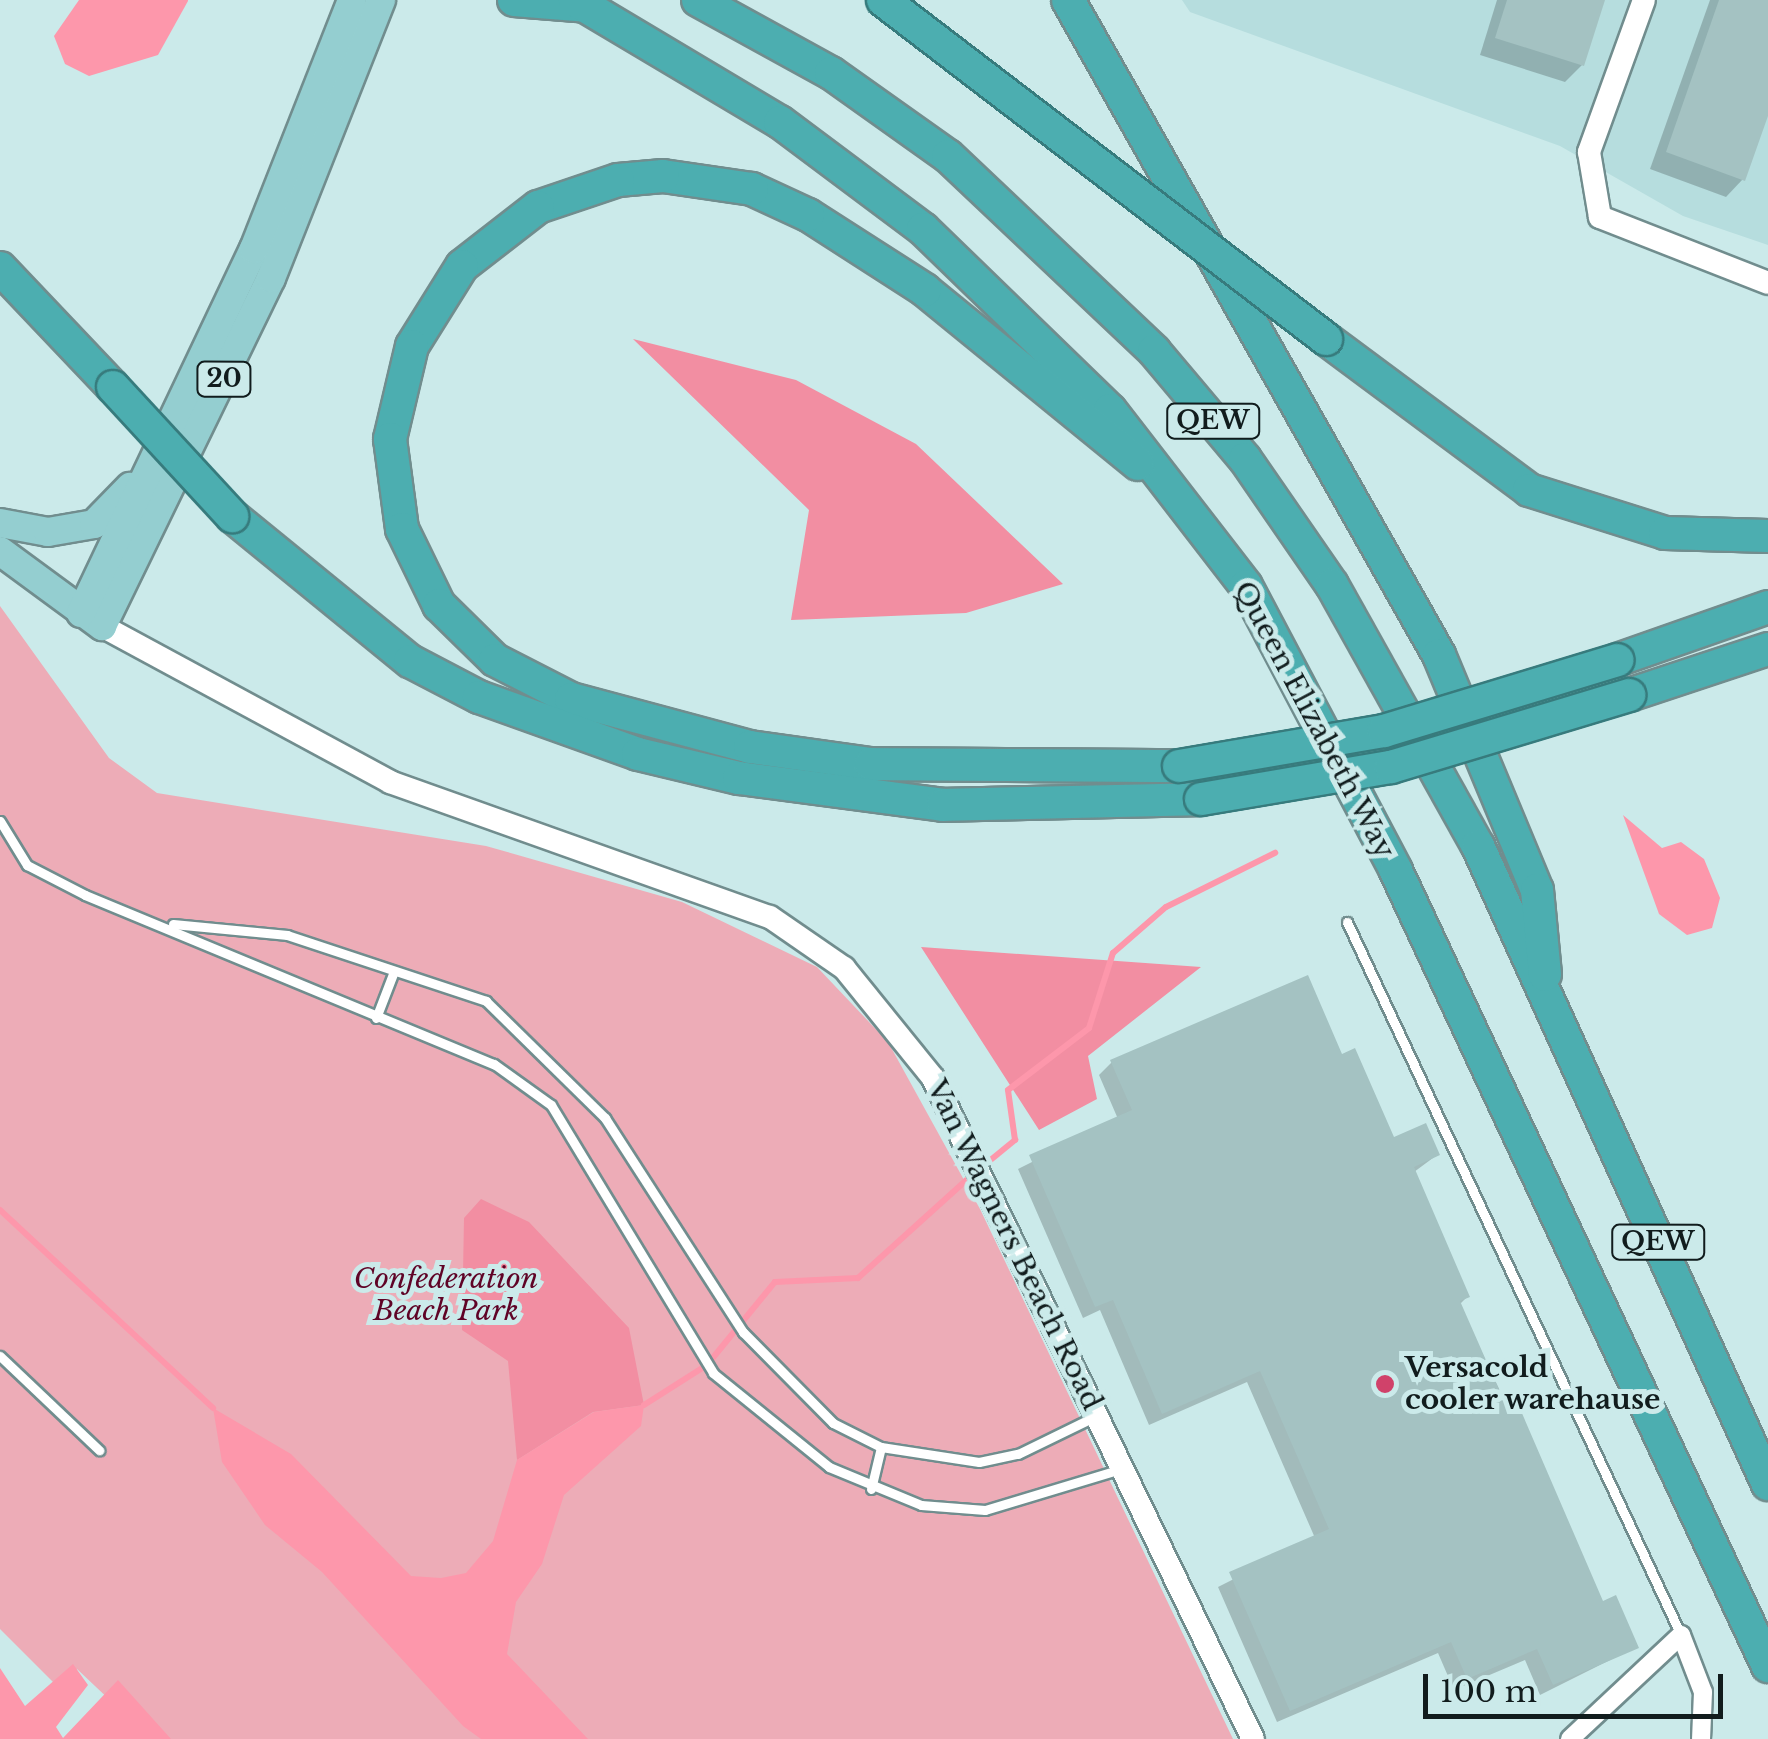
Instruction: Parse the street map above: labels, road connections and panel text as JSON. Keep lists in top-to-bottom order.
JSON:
{
  "streets": {
    "highway": ["QEW", "Queen Elizabeth Way"],
    "main road": ["20"],
    "street": ["Van Wagners Beach Road"]
  },
  "crossings": [
    ["20", "Van Wagners Beach Road"]
  ],
  "parks": ["Confederation Beach Park"],
  "places": ["Versacold cooler warehause"],
  "scale_bar": "100 m"
}
